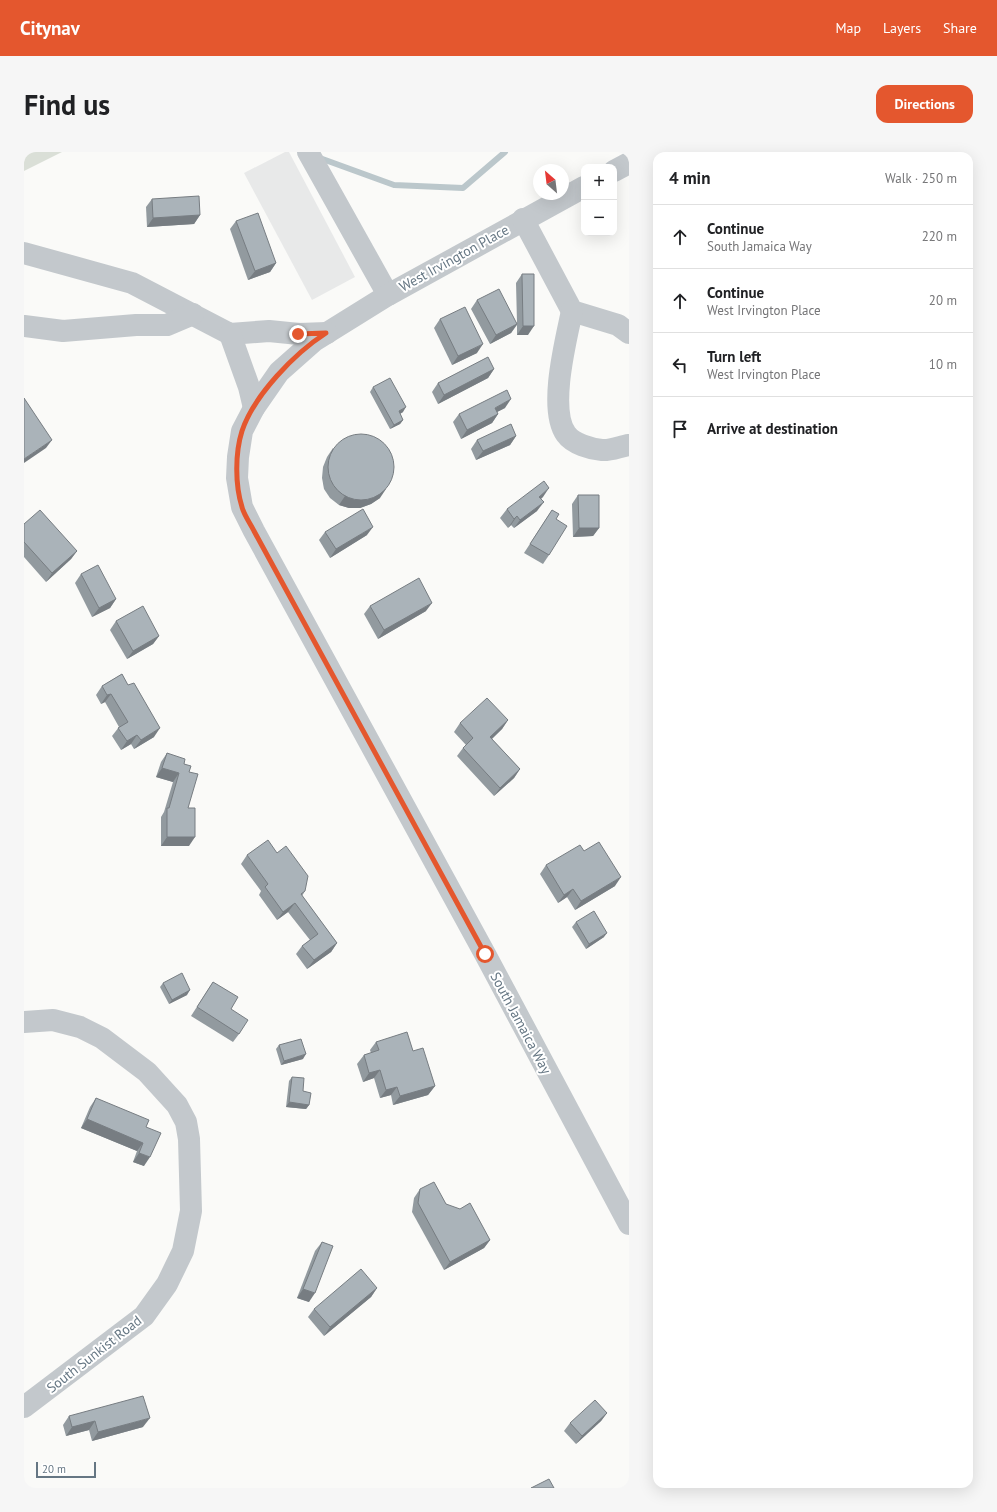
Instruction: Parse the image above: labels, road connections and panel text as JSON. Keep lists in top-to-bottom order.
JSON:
{
  "streets": {
    "street": ["West Irvington Place", "South Jamaica Way", "South Sunkist Road"]
  },
  "crossings": [
    ["West Irvington Place", "South Jamaica Way"]
  ],
  "scale_bar": "20 m",
  "north": "top left",
  "page": {
    "header": "Citynav",
    "nav": ["Map", "Layers", "Share"],
    "buttons": "Directions",
    "title": "Find us",
    "heading": ["4 min", "Walk · 250 m"],
    "map_buttons": ["+", "−"],
    "list": [
      ["Continue", "South Jamaica Way", "220 m"],
      ["Continue", "West Irvington Place", "20 m"],
      ["Turn left", "West Irvington Place", "10 m"],
      "Arrive at destination"
    ],
    "scale": "20 m"
  }
}
